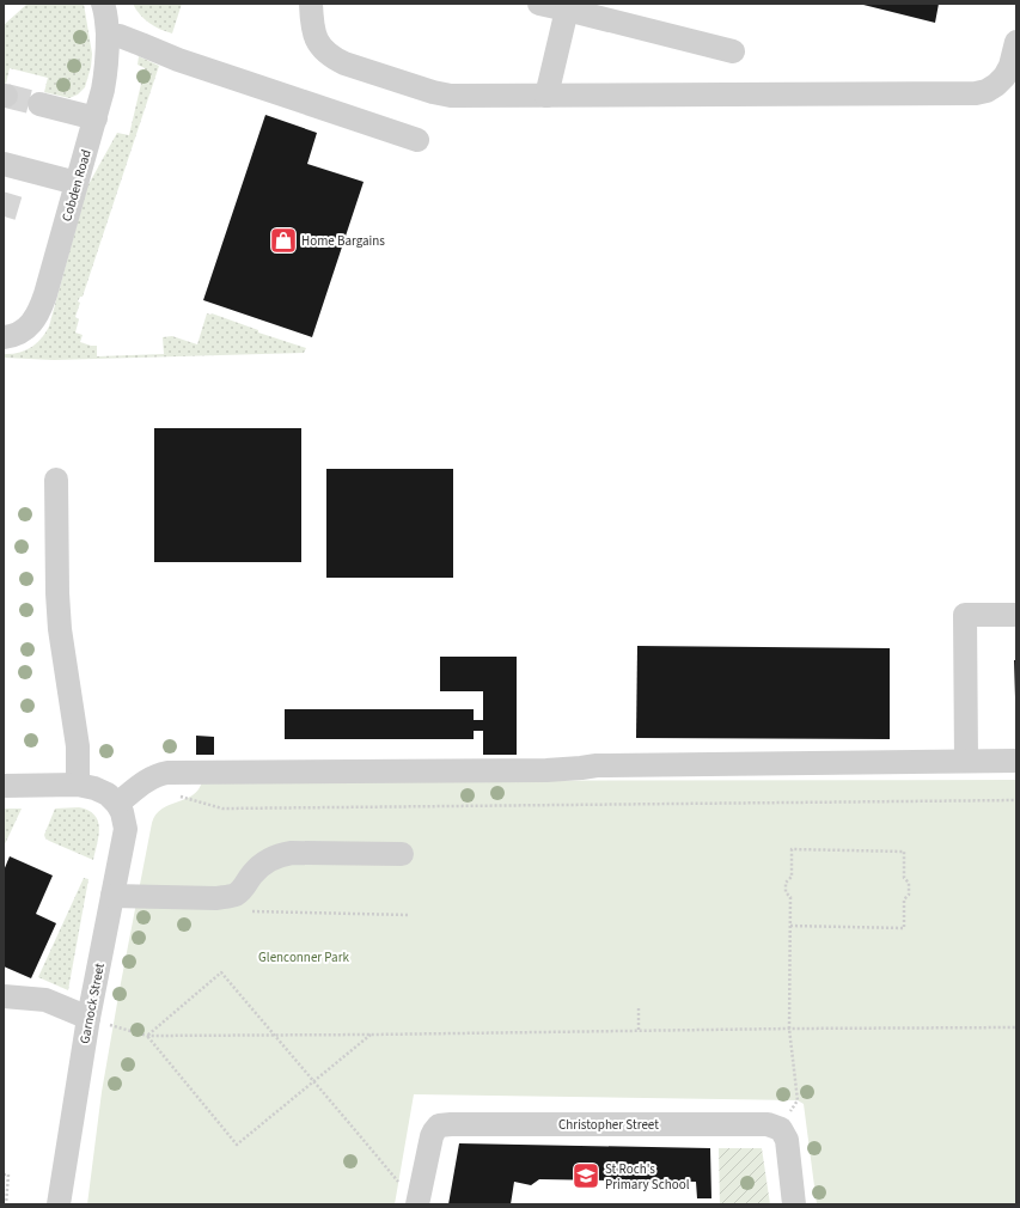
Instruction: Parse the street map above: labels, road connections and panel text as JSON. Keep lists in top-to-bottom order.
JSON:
{
  "streets": {
    "street": ["Cobden Road", "Garnock Street", "Christopher Street"]
  },
  "parks": ["Glenconner Park"],
  "places": {
    "shop": ["Home Bargains"],
    "school or university": ["St Roch's Primary School"]
  }
}
